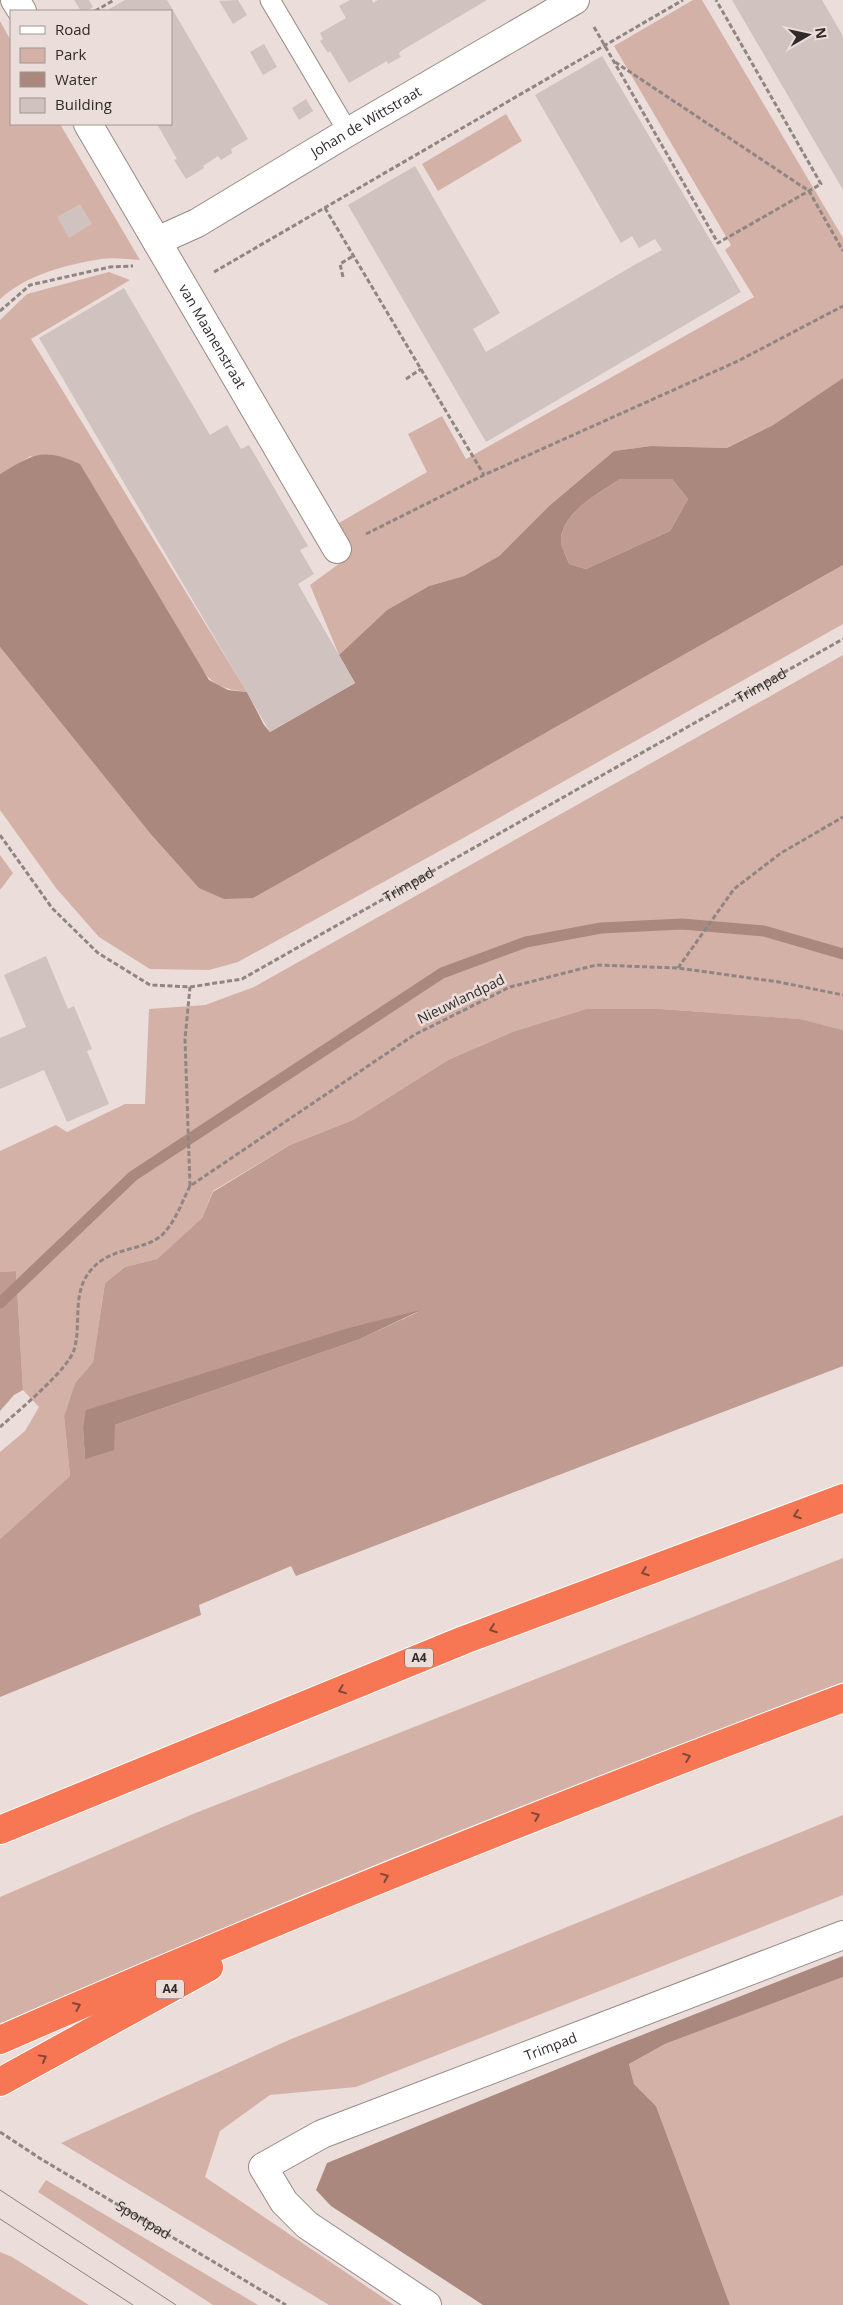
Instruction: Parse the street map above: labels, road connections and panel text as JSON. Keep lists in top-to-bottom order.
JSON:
{
  "streets": {
    "highway": ["A4"],
    "street": ["Johan de Wittstraat", "van Maanenstraat", "Trimpad"],
    "path": ["Nieuwlandpad", "Sportpad"]
  },
  "crossings": [
    ["Johan de Wittstraat", "van Maanenstraat"]
  ],
  "legend": [
    "Road",
    "Park",
    "Water",
    "Building"
  ],
  "north": "right"
}
